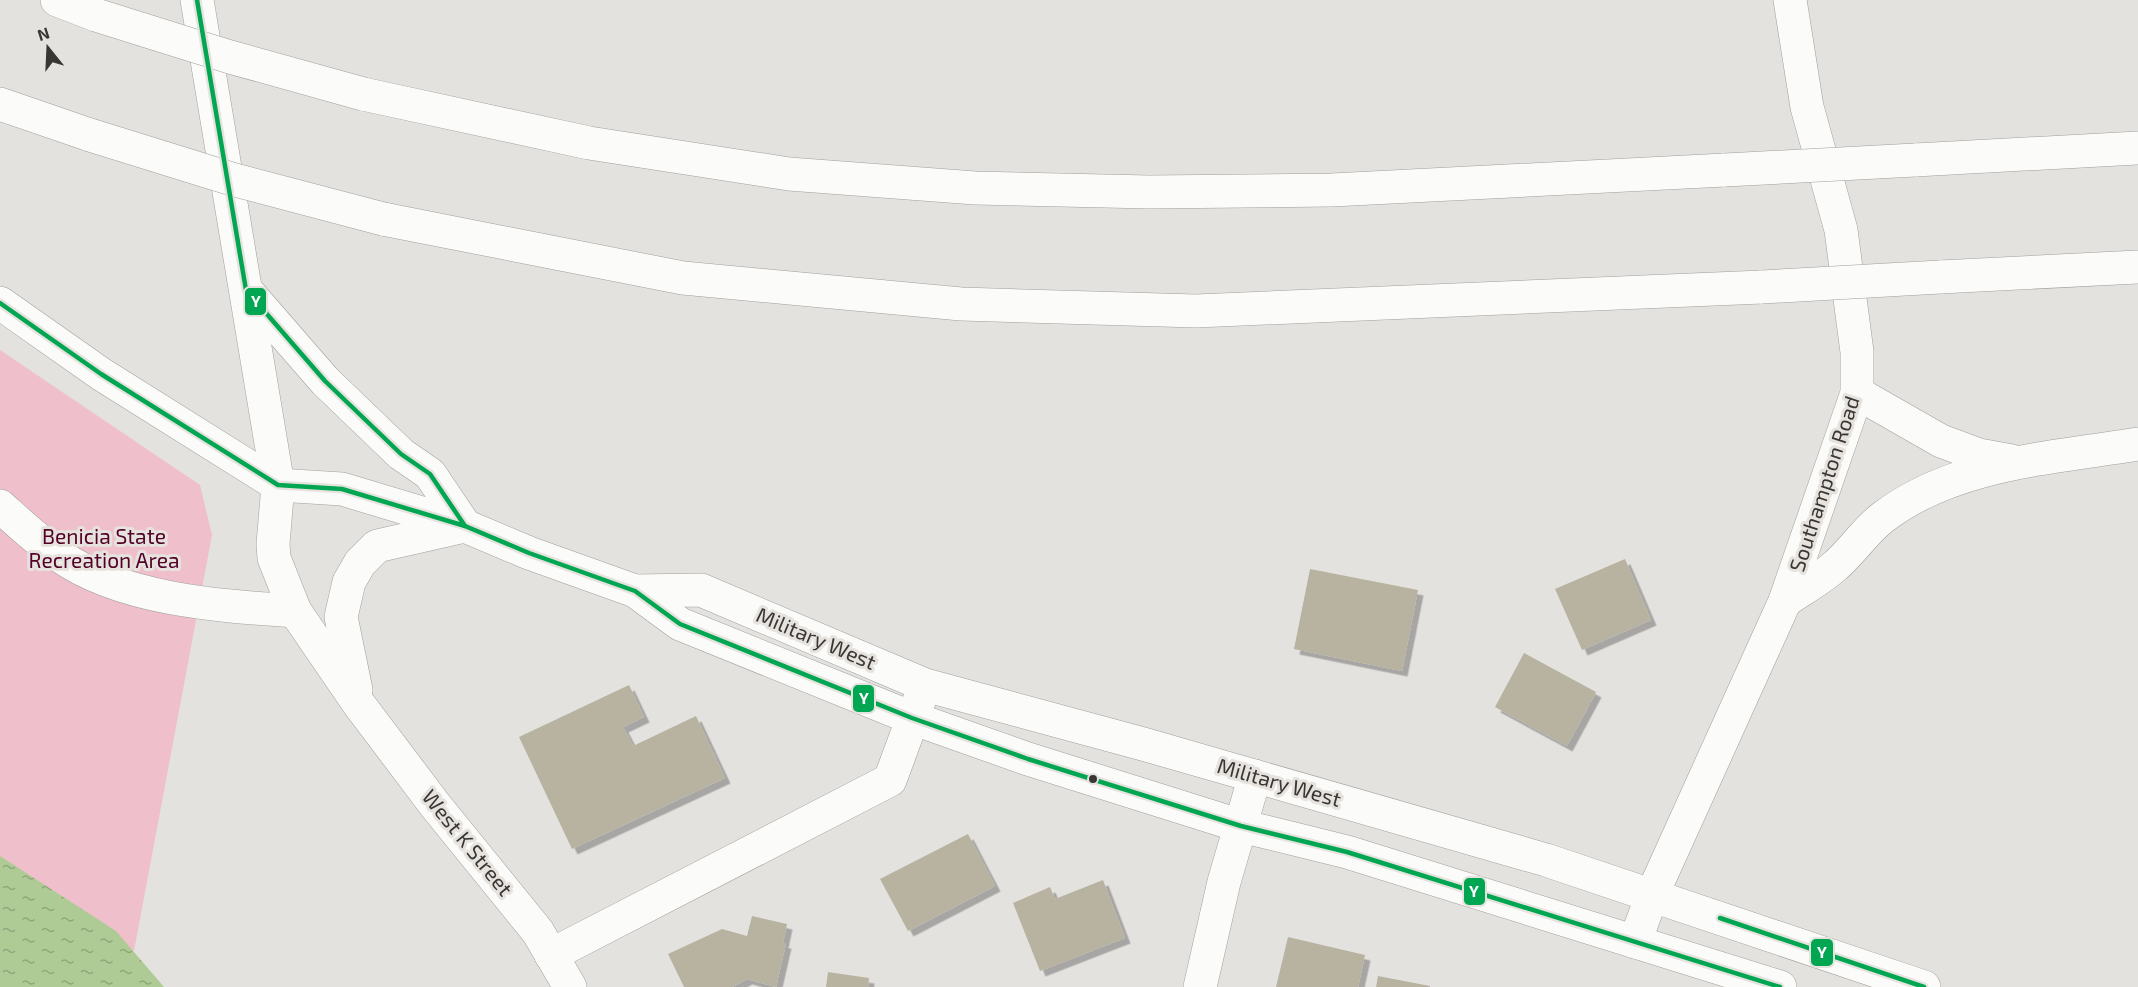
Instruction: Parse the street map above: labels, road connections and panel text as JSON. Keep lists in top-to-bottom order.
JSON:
{
  "streets": {
    "main road": ["Southampton Road", "Military West", "West K Street"]
  },
  "crossings": [
    ["Southampton Road", "Military West"],
    ["Military West", "West K Street"]
  ],
  "parks": ["Benicia State Recreation Area"],
  "lines": ["transit line Y"],
  "north": "top"
}
